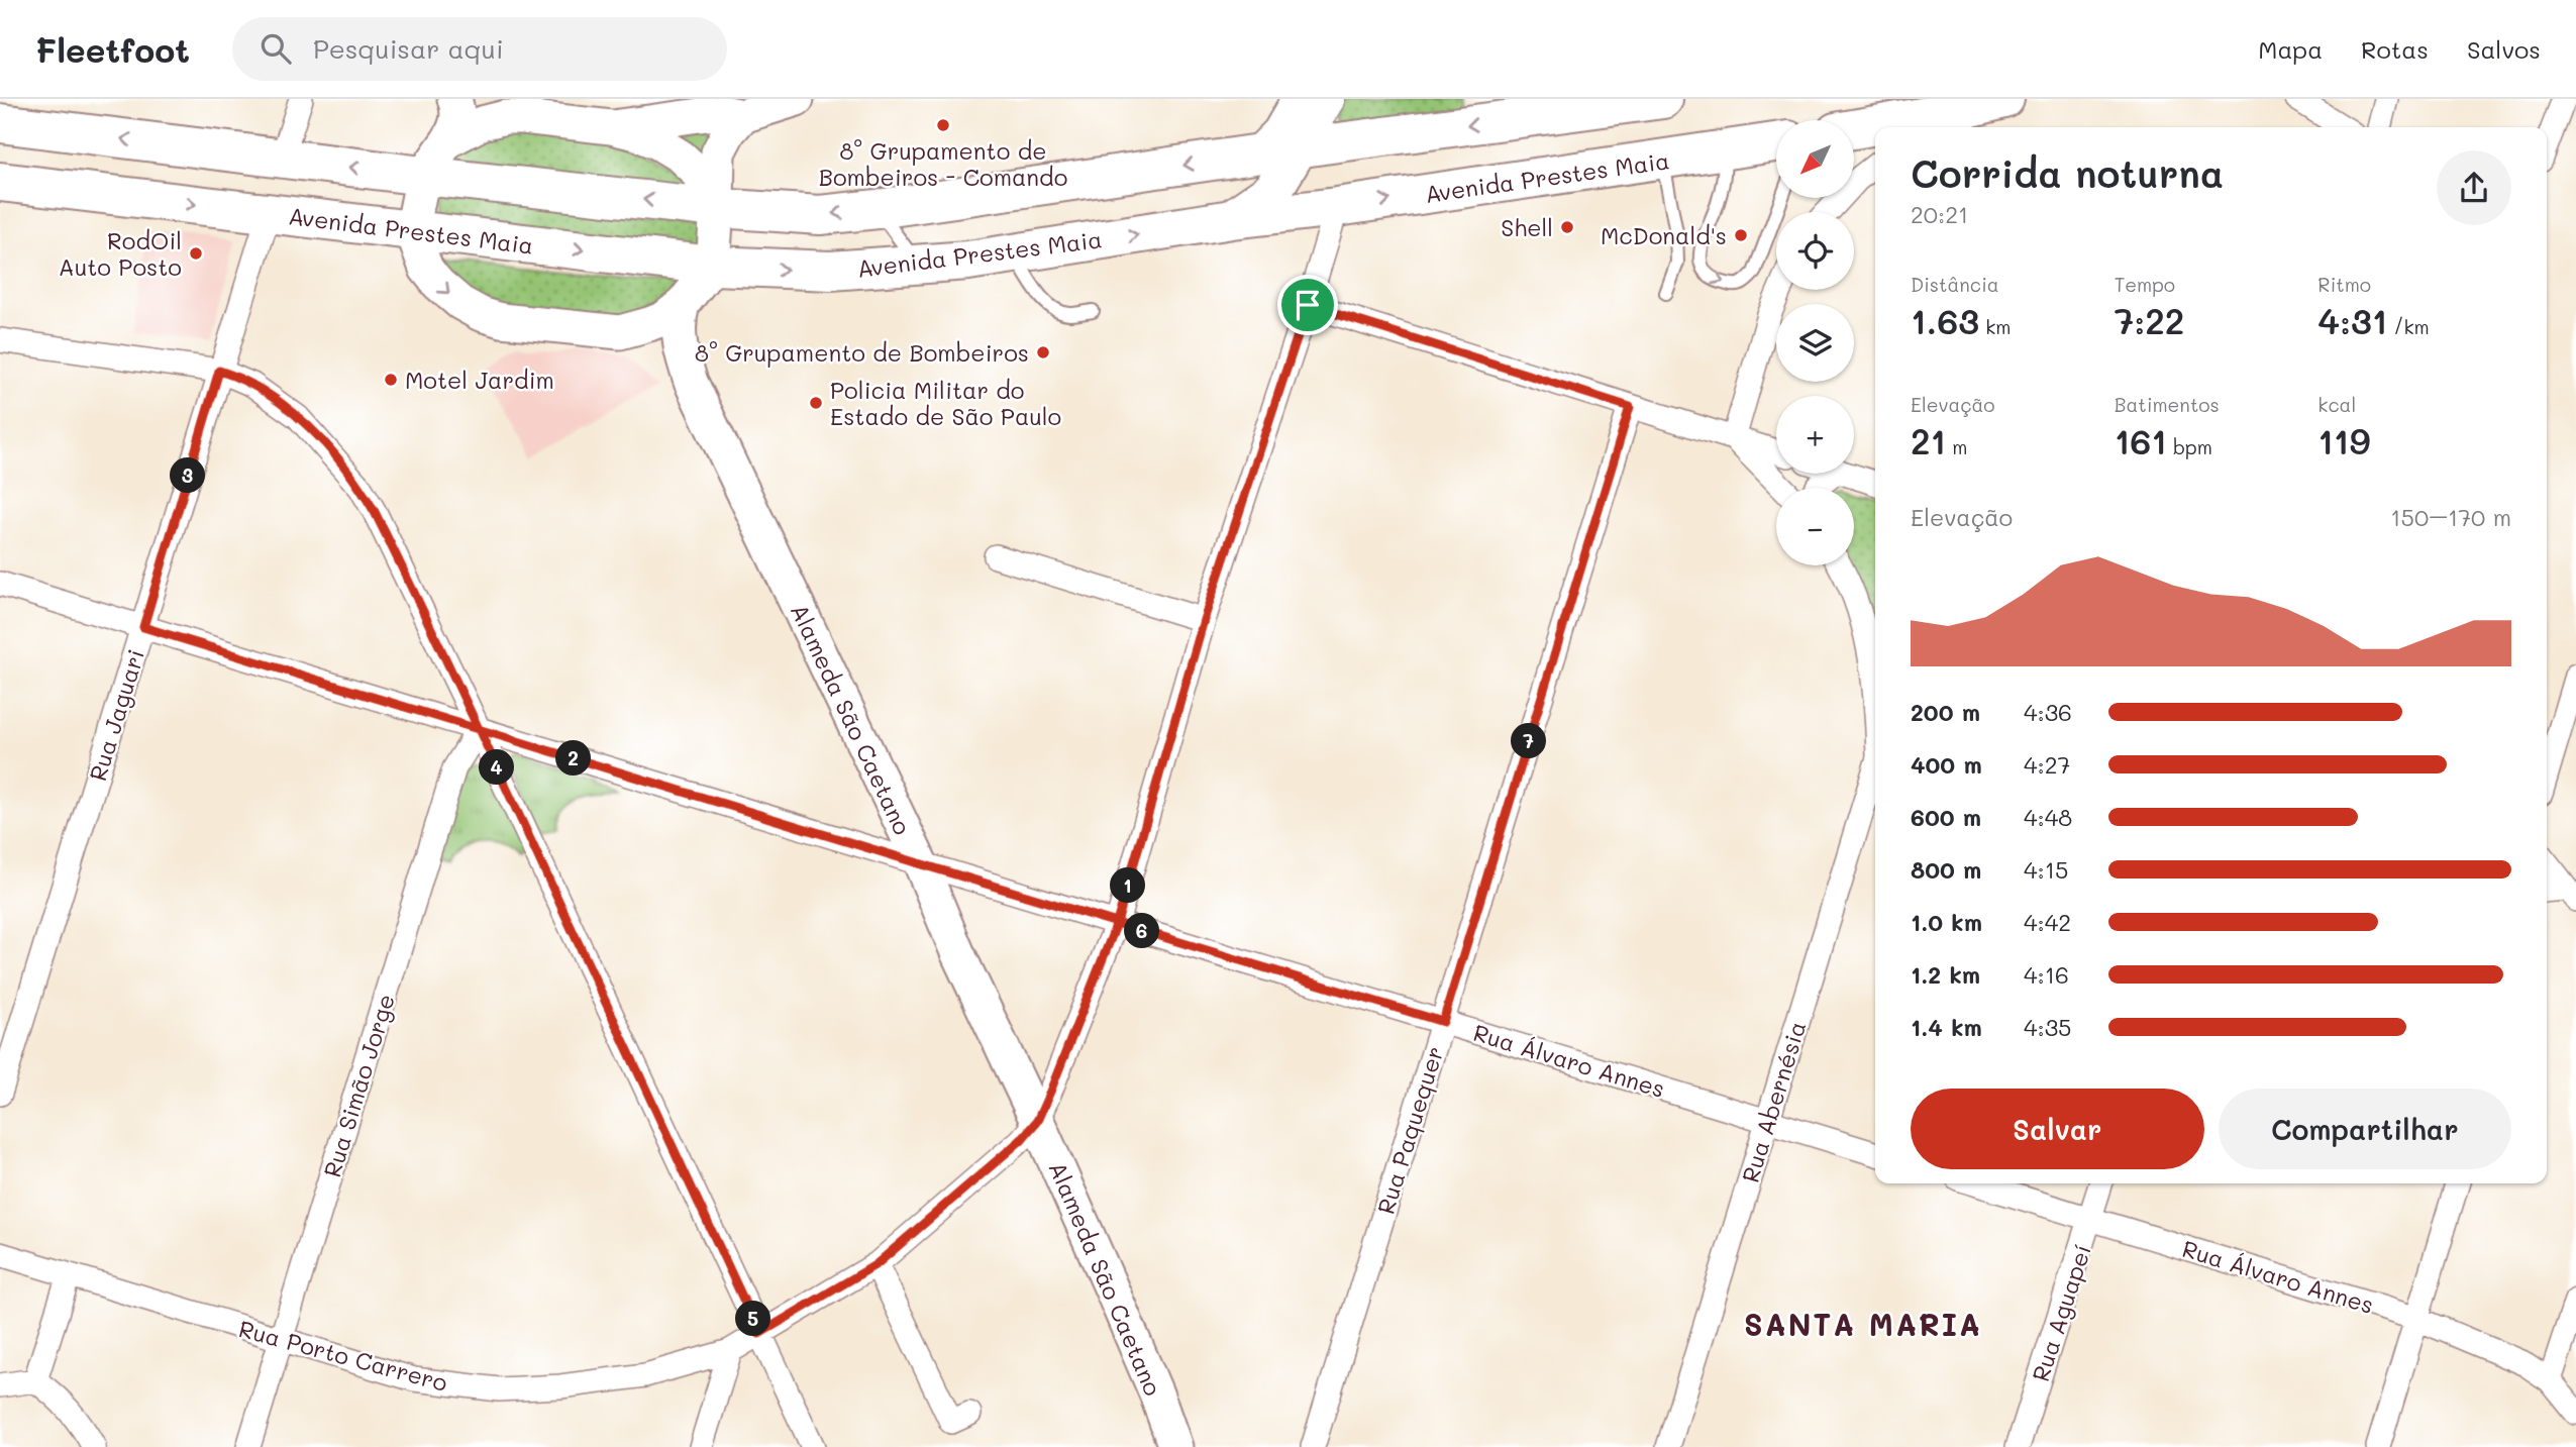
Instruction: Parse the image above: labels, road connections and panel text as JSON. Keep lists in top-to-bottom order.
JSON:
{
  "streets": {
    "highway": ["Avenida Prestes Maia"],
    "main road": ["Alameda São Caetano"],
    "street": [
      "Rua Jaguari",
      "Rua Álvaro Annes",
      "Rua Simão Jorge",
      "Rua Abernésia",
      "Rua Paquequer",
      "Rua Aguapeí",
      "Rua Porto Carrero"
    ]
  },
  "crossings": [
    ["Avenida Prestes Maia", "Rua Jaguari"],
    ["Avenida Prestes Maia", "Rua Porto Carrero"],
    ["Rua Jaguari", "Rua Álvaro Annes"],
    ["Alameda São Caetano", "Rua Álvaro Annes"],
    ["Alameda São Caetano", "Rua Porto Carrero"],
    ["Rua Álvaro Annes", "Rua Simão Jorge"],
    ["Rua Álvaro Annes", "Rua Abernésia"],
    ["Rua Álvaro Annes", "Rua Paquequer"],
    ["Rua Álvaro Annes", "Rua Aguapeí"],
    ["Rua Álvaro Annes", "Rua Porto Carrero"],
    ["Rua Simão Jorge", "Rua Porto Carrero"]
  ],
  "districts": ["SANTA MARIA"],
  "places": [
    "8° Grupamento de Bombeiros - Comando",
    "Shell",
    "McDonald's",
    "RodOil Auto Posto",
    "8° Grupamento de Bombeiros",
    "Motel Jardim",
    "Policia Militar do Estado de São Paulo"
  ],
  "north": "bottom left",
  "page": {
    "header": "Fleetfoot",
    "search": "Pesquisar aqui",
    "nav": ["Mapa", "Rotas", "Salvos"],
    "map_buttons": ["+", "−"],
    "heading": ["Corrida noturna", "20:21"],
    "stats": [
      ["Distância", "1.63 km"],
      ["Tempo", "7:22"],
      ["Ritmo", "4:31 /km"],
      ["Elevação", "21 m"],
      ["Batimentos", "161 bpm"],
      ["kcal", "119"]
    ],
    "pins": [
      "3",
      "7",
      "2",
      "4",
      "1",
      "6",
      "5"
    ],
    "chart": ["Elevação", "150–170 m"],
    "list": [
      {
        "name": "200 m",
        "note": "4:36"
      },
      {
        "name": "400 m",
        "note": "4:27"
      },
      {
        "name": "600 m",
        "note": "4:48"
      },
      {
        "name": "800 m",
        "note": "4:15"
      },
      {
        "name": "1.0 km",
        "note": "4:42"
      },
      {
        "name": "1.2 km",
        "note": "4:16"
      },
      {
        "name": "1.4 km",
        "note": "4:35"
      }
    ],
    "buttons": ["Salvar", "Compartilhar"]
  }
}
